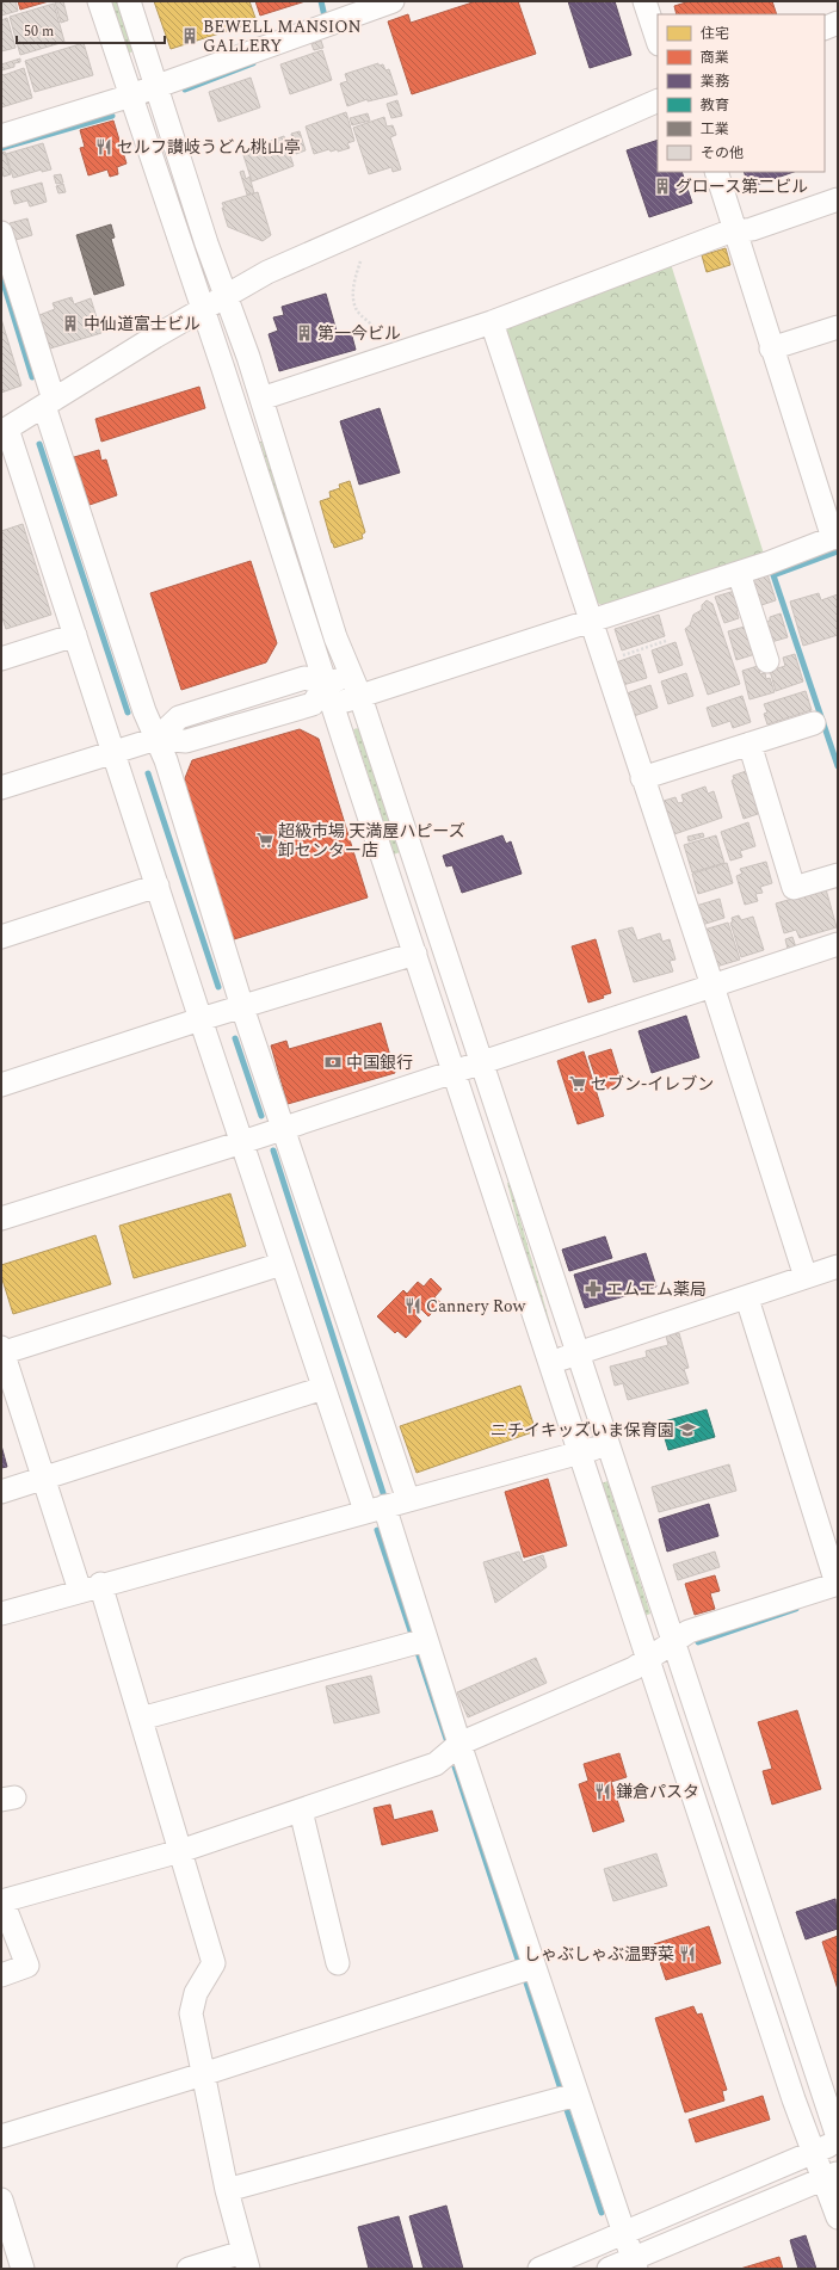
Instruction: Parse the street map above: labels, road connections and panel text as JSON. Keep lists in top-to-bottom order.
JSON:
{
  "places": {
    "building": [
      "BEWELL MANSION GALLERY",
      "グロース第二ビル",
      "中仙道富士ビル",
      "第一今ビル"
    ],
    "restaurant": [
      "セルフ讃岐うどん桃山亭",
      "Cannery Row",
      "鎌倉パスタ",
      "しゃぶしゃぶ温野菜"
    ],
    "supermarket": ["超級市場 天満屋ハピーズ 卸センター店", "セブン-イレブン"],
    "bank": ["中国銀行"],
    "pharmacy": ["エムエム薬局"],
    "school or university": ["ニチイキッズいま保育園"]
  },
  "legend": [
    "住宅",
    "商業",
    "業務",
    "教育",
    "工業",
    "その他"
  ],
  "scale_bar": "50 m"
}
